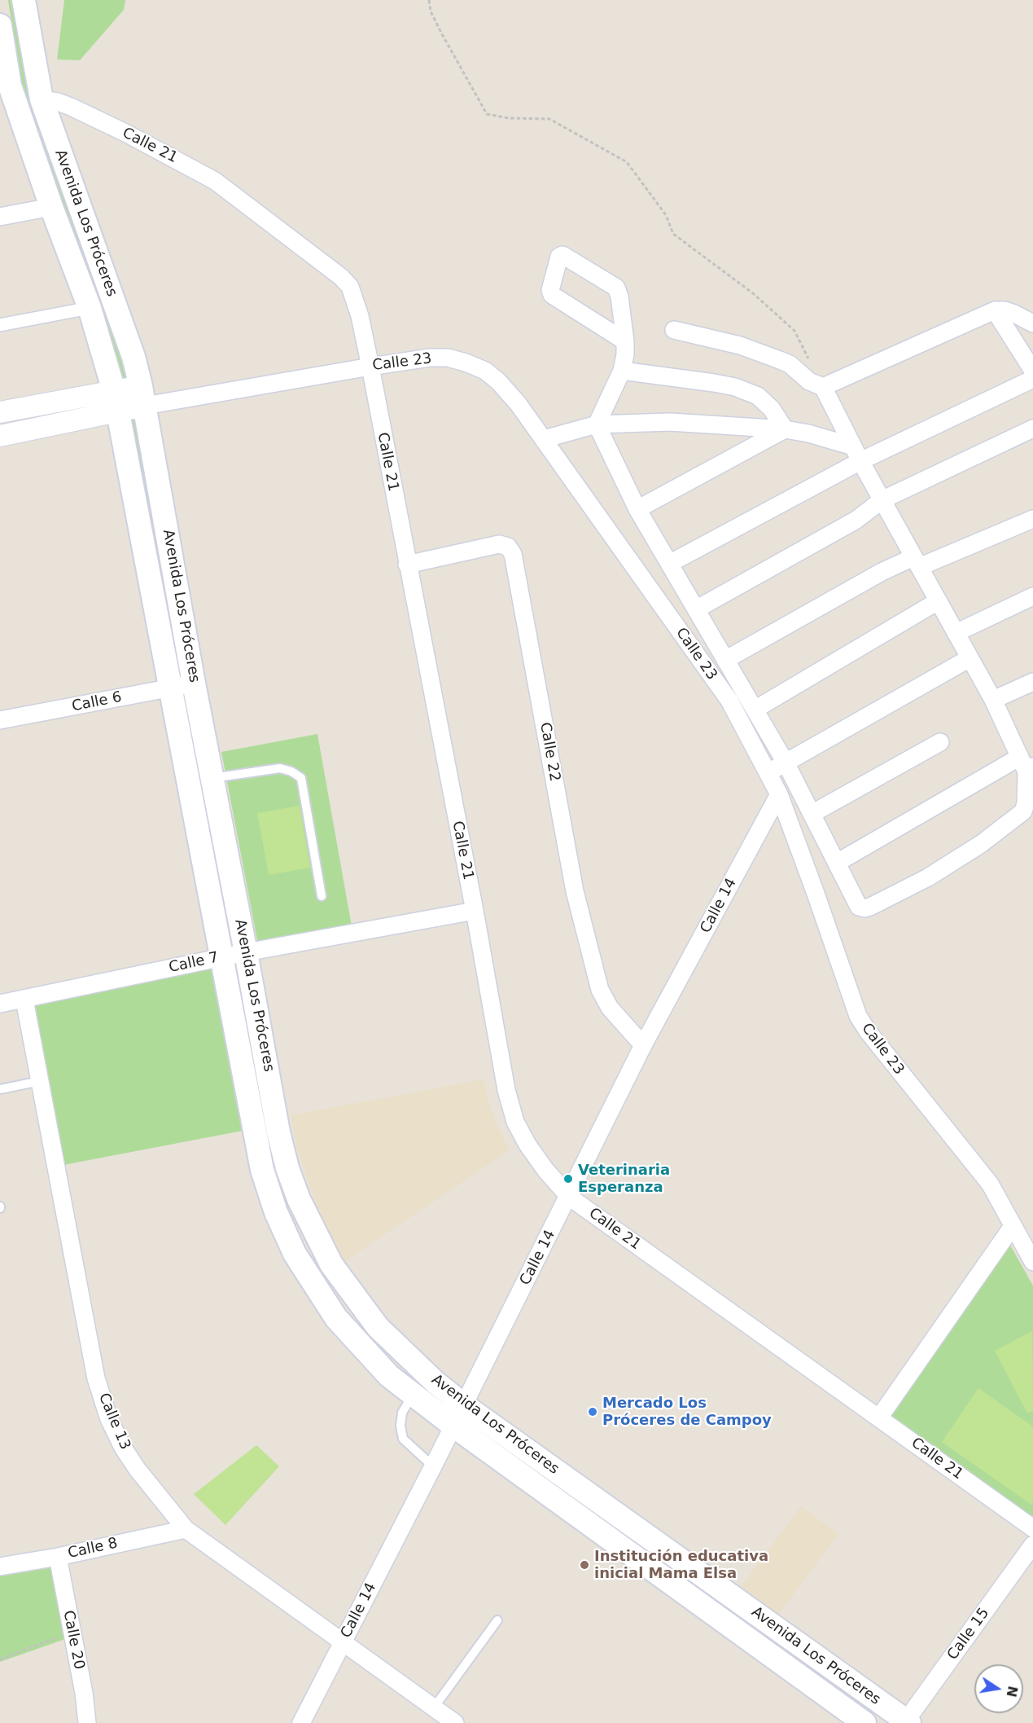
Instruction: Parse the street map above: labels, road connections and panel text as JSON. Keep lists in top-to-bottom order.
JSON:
{
  "streets": {
    "main road": ["Avenida Los Próceres"],
    "street": [
      "Calle 21",
      "Calle 23",
      "Calle 6",
      "Calle 22",
      "Calle 14",
      "Calle 7",
      "Calle 13",
      "Calle 8",
      "Calle 15",
      "Calle 20"
    ]
  },
  "crossings": [
    ["Calle 21", "Avenida Los Próceres"],
    ["Calle 21", "Calle 23"],
    ["Calle 21", "Calle 22"],
    ["Calle 21", "Calle 14"],
    ["Calle 21", "Calle 7"],
    ["Avenida Los Próceres", "Calle 23"],
    ["Avenida Los Próceres", "Calle 6"],
    ["Avenida Los Próceres", "Calle 14"],
    ["Avenida Los Próceres", "Calle 7"],
    ["Avenida Los Próceres", "Calle 15"],
    ["Calle 23", "Calle 14"],
    ["Calle 22", "Calle 14"],
    ["Calle 14", "Calle 13"],
    ["Calle 7", "Calle 13"],
    ["Calle 13", "Calle 8"],
    ["Calle 8", "Calle 20"]
  ],
  "places": ["Veterinaria Esperanza", "Mercado Los Próceres de Campoy", "Institución educativa inicial Mama Elsa"],
  "north": "right"
}
